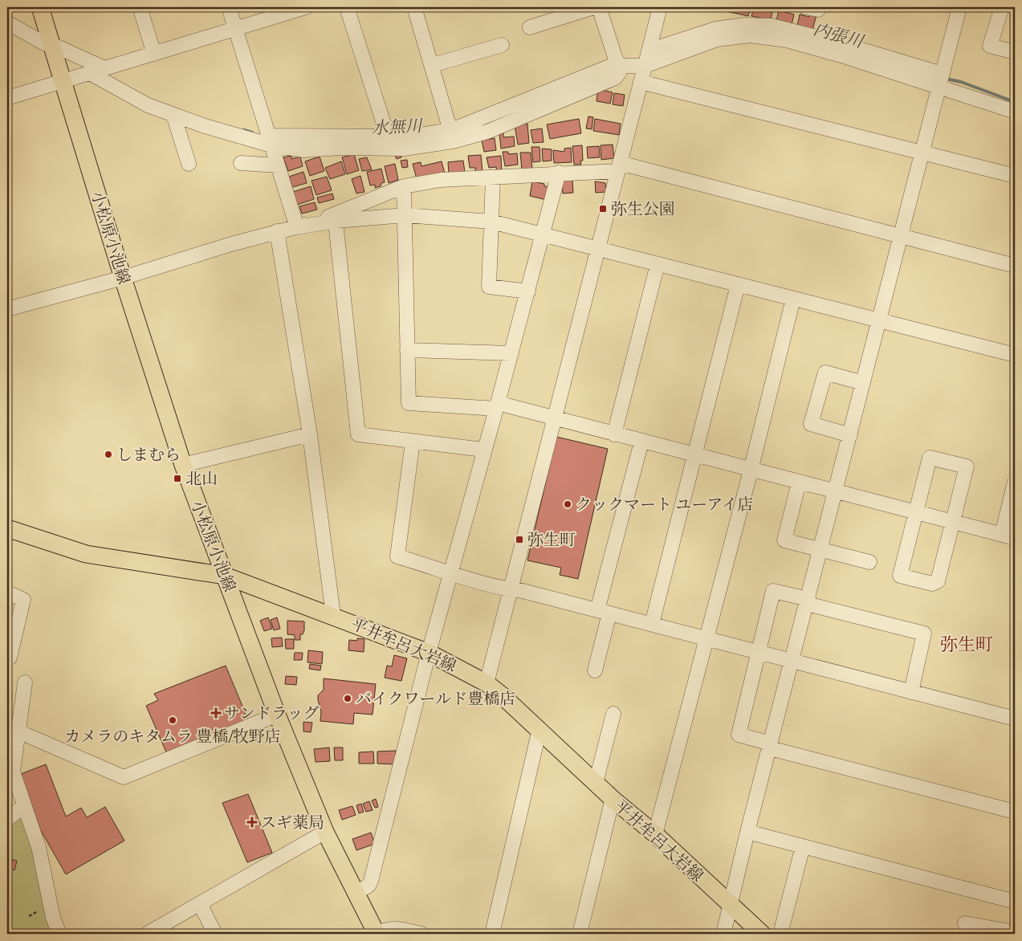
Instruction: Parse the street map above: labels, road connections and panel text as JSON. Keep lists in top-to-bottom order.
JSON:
{
  "streets": {
    "main road": ["小松原小池線", "平井牟呂大岩線"]
  },
  "crossings": [
    ["小松原小池線", "平井牟呂大岩線"]
  ],
  "districts": ["弥生町"],
  "water": ["内張川", "水無川"],
  "places": {
    "transit": ["弥生公園", "北山", "弥生町"],
    "other": [
      "しまむら",
      "クックマート ユーアイ店",
      "バイクワールド豊橋店",
      "カメラのキタムラ 豊橋/牧野店"
    ],
    "health": ["サンドラッグ", "スギ薬局"]
  }
}
